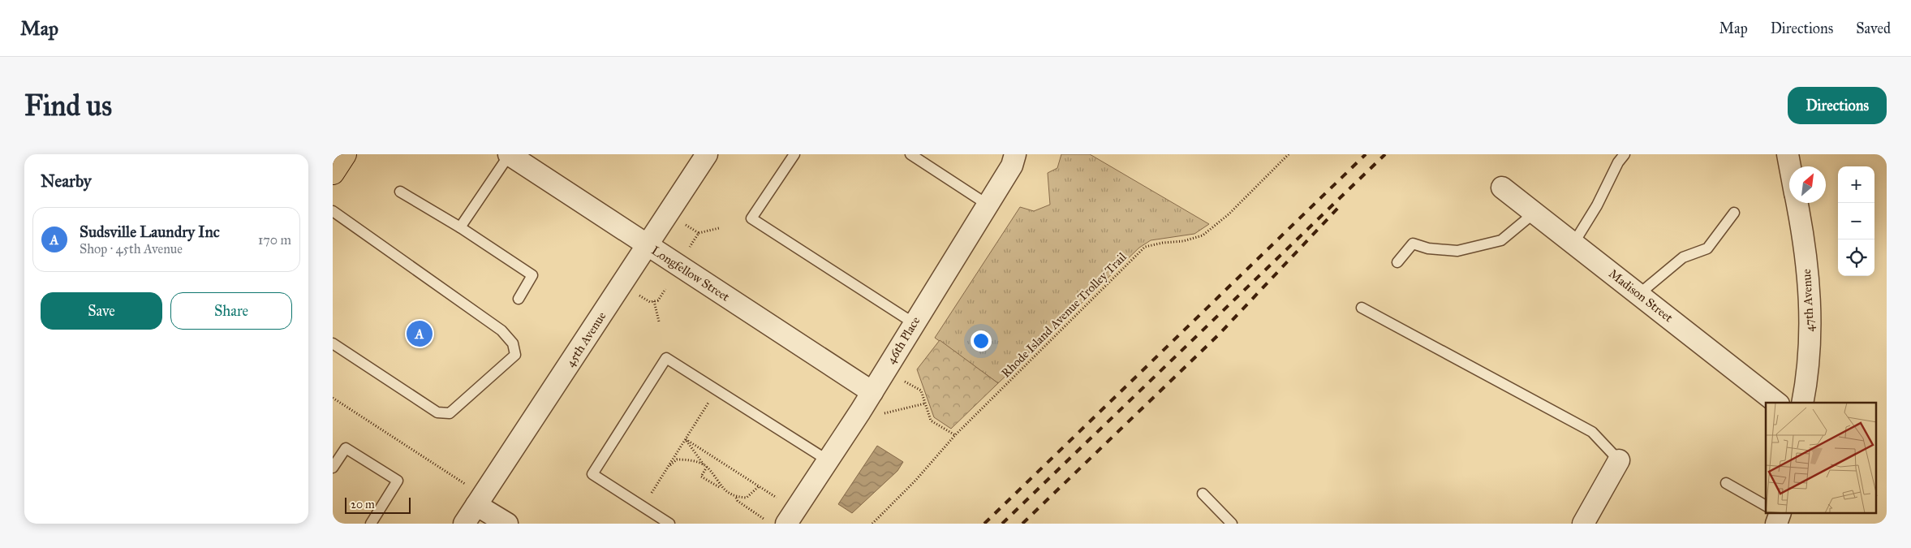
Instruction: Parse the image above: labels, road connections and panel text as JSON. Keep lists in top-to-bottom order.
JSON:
{
  "streets": {
    "street": [
      "Longfellow Street",
      "Madison Street",
      "47th Avenue",
      "45th Avenue",
      "46th Place"
    ],
    "path": ["Rhode Island Avenue Trolley Trail"]
  },
  "crossings": [
    ["Longfellow Street", "45th Avenue"],
    ["Longfellow Street", "46th Place"]
  ],
  "scale_bar": "20 m",
  "north": "top right",
  "page": {
    "header": "Map",
    "nav": ["Map", "Directions", "Saved"],
    "buttons": [
      "Directions",
      ["Save", "Share"]
    ],
    "title": "Find us",
    "heading": "Nearby",
    "map_buttons": ["+", "−"],
    "list": [
      {
        "mark": "A",
        "name": "Sudsville Laundry Inc",
        "note": "Shop · 45th Avenue",
        "value": "170 m"
      }
    ],
    "pins": "A",
    "scale": "20 m"
  }
}
